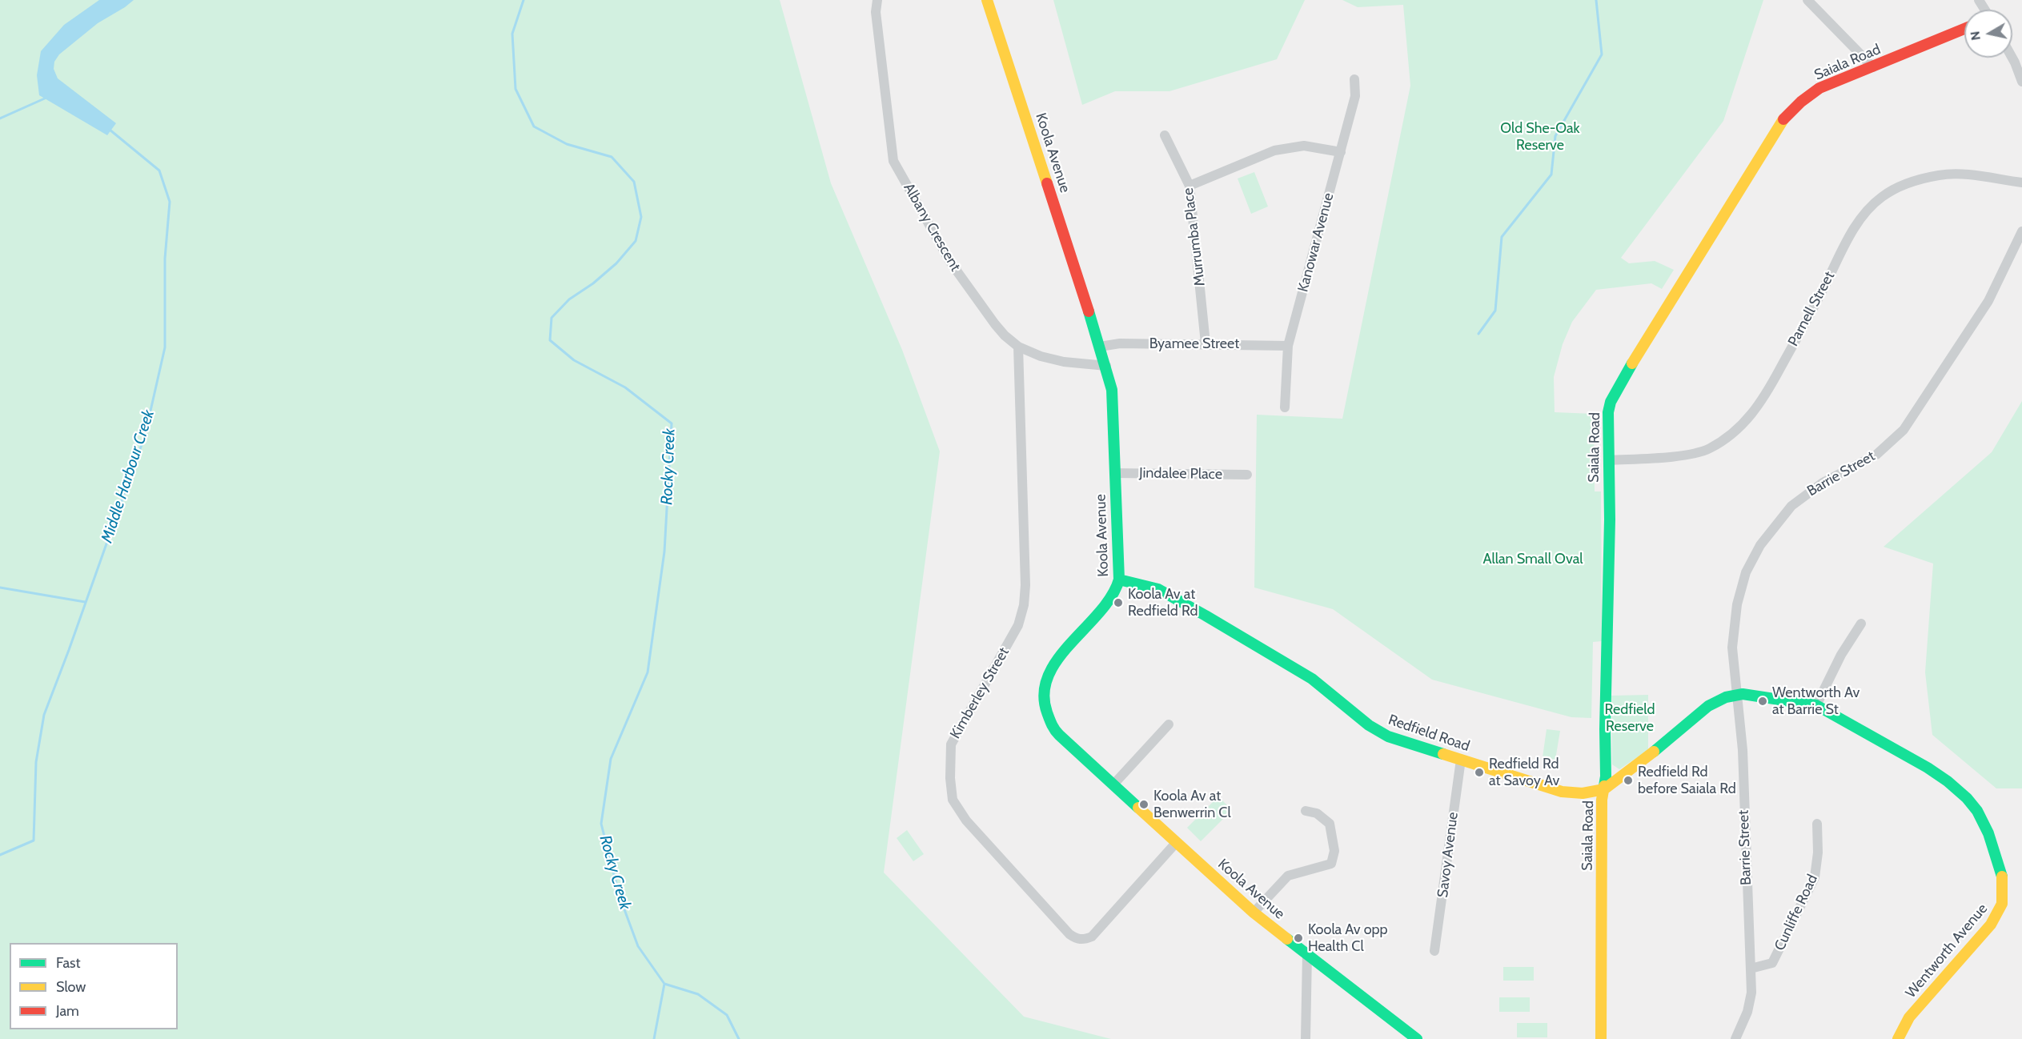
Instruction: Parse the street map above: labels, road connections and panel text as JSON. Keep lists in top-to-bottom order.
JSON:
{
  "streets": {
    "street": [
      "Saiala Road",
      "Koola Avenue",
      "Albany Crescent",
      "Murrumba Place",
      "Kanowar Avenue",
      "Parnell Street",
      "Byamee Street",
      "Jindalee Place",
      "Barrie Street",
      "Kimberley Street",
      "Redfield Road",
      "Savoy Avenue",
      "Cunliffe Road",
      "Wentworth Avenue"
    ]
  },
  "crossings": [
    ["Saiala Road", "Parnell Street"],
    ["Saiala Road", "Redfield Road"],
    ["Koola Avenue", "Albany Crescent"],
    ["Koola Avenue", "Byamee Street"],
    ["Koola Avenue", "Jindalee Place"],
    ["Koola Avenue", "Kimberley Street"],
    ["Koola Avenue", "Redfield Road"],
    ["Albany Crescent", "Kimberley Street"],
    ["Murrumba Place", "Byamee Street"],
    ["Kanowar Avenue", "Byamee Street"],
    ["Barrie Street", "Redfield Road"],
    ["Barrie Street", "Cunliffe Road"],
    ["Barrie Street", "Wentworth Avenue"],
    ["Redfield Road", "Savoy Avenue"],
    ["Redfield Road", "Wentworth Avenue"]
  ],
  "water": ["Rocky Creek", "Middle Harbour Creek"],
  "parks": ["Old She-Oak Reserve", "Allan Small Oval", "Redfield Reserve"],
  "places": [
    "Koola Av at Redfield Rd",
    "Wentworth Av at Barrie St",
    "Redfield Rd at Savoy Av",
    "Redfield Rd before Saiala Rd",
    "Koola Av at Benwerrin Cl",
    "Koola Av opp Health Cl"
  ],
  "legend": ["Fast", "Slow", "Jam"],
  "north": "left"
}
